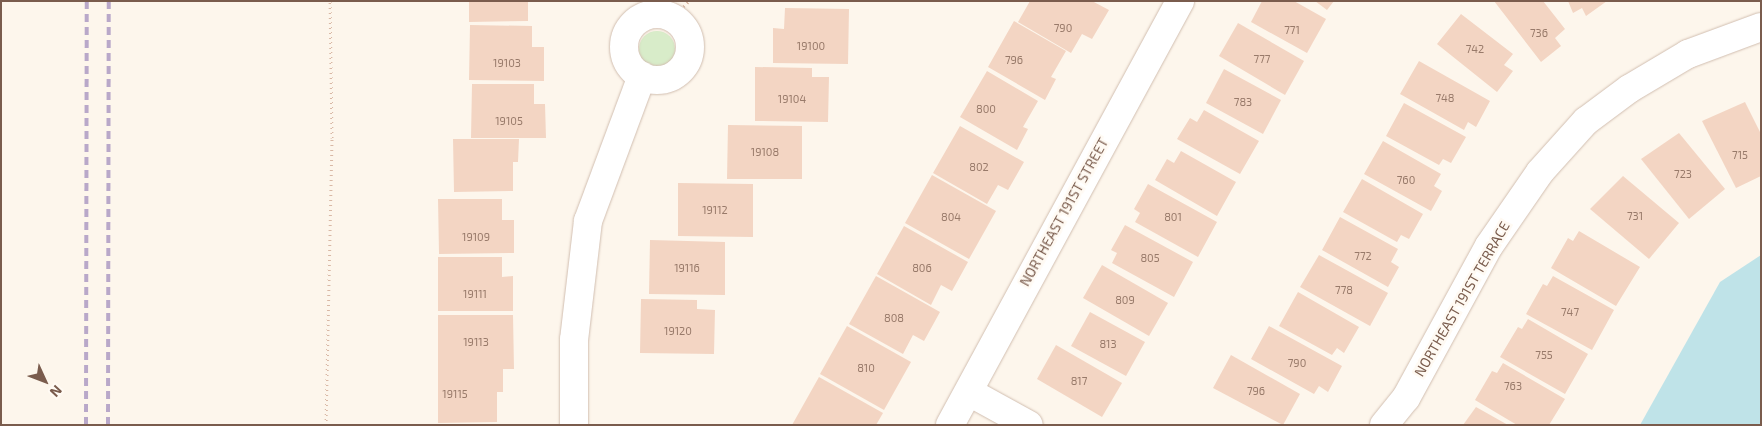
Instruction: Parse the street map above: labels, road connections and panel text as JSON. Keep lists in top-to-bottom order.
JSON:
{
  "streets": {
    "street": ["NORTHEAST 191ST STREET", "NORTHEAST 191ST TERRACE"]
  },
  "house_numbers": [
    "790",
    "771",
    "736",
    "19100",
    "742",
    "777",
    "796",
    "19103",
    "748",
    "19104",
    "783",
    "800",
    "19105",
    "19108",
    "715",
    "802",
    "723",
    "760",
    "19112",
    "731",
    "804",
    "801",
    "19109",
    "772",
    "805",
    "19116",
    "806",
    "778",
    "19111",
    "809",
    "747",
    "808",
    "19120",
    "19113",
    "813",
    "755",
    "790",
    "810",
    "817",
    "763",
    "796",
    "19115"
  ],
  "north": "bottom right"
}
